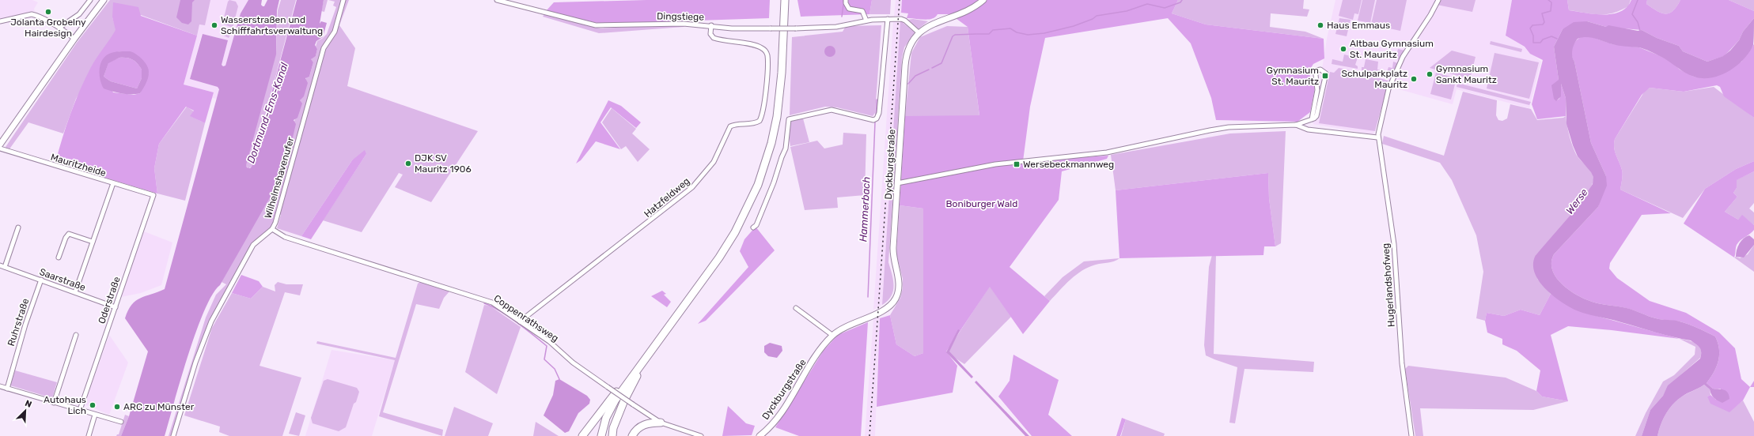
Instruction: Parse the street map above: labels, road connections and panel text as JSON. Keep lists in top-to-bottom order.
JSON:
{
  "streets": {
    "street": [
      "Dingstiege",
      "Dyckburgstraße",
      "Mauritzheide",
      "Wilhelmshavenufer",
      "Hatzfeldweg",
      "Saarstraße",
      "Hugerlandshofweg",
      "Oderstraße",
      "Coppenrathsweg",
      "Ruhrstraße"
    ]
  },
  "crossings": [
    ["Dingstiege", "Dyckburgstraße"],
    ["Dingstiege", "Hatzfeldweg"],
    ["Mauritzheide", "Oderstraße"],
    ["Wilhelmshavenufer", "Coppenrathsweg"],
    ["Hatzfeldweg", "Coppenrathsweg"],
    ["Saarstraße", "Oderstraße"],
    ["Saarstraße", "Ruhrstraße"]
  ],
  "water": ["Dortmund-Ems-Kanal", "Werse", "Hammerbach"],
  "parks": ["Boniburger Wald"],
  "places": {
    "other": [
      "Jolanta Grobelny Hairdesign",
      "Wasserstraßen und Schifffahrtsverwaltung",
      "Haus Emmaus",
      "Altbau Gymnasium St. Mauritz",
      "Gymnasium Sankt Mauritz",
      "Schulparkplatz Mauritz",
      "DJK SV Mauritz 1906",
      "Autohaus Lich",
      "ARC zu Münster"
    ],
    "transit": ["Gymnasium St. Mauritz", "Wersebeckmannweg"]
  },
  "north": "top right"
}
